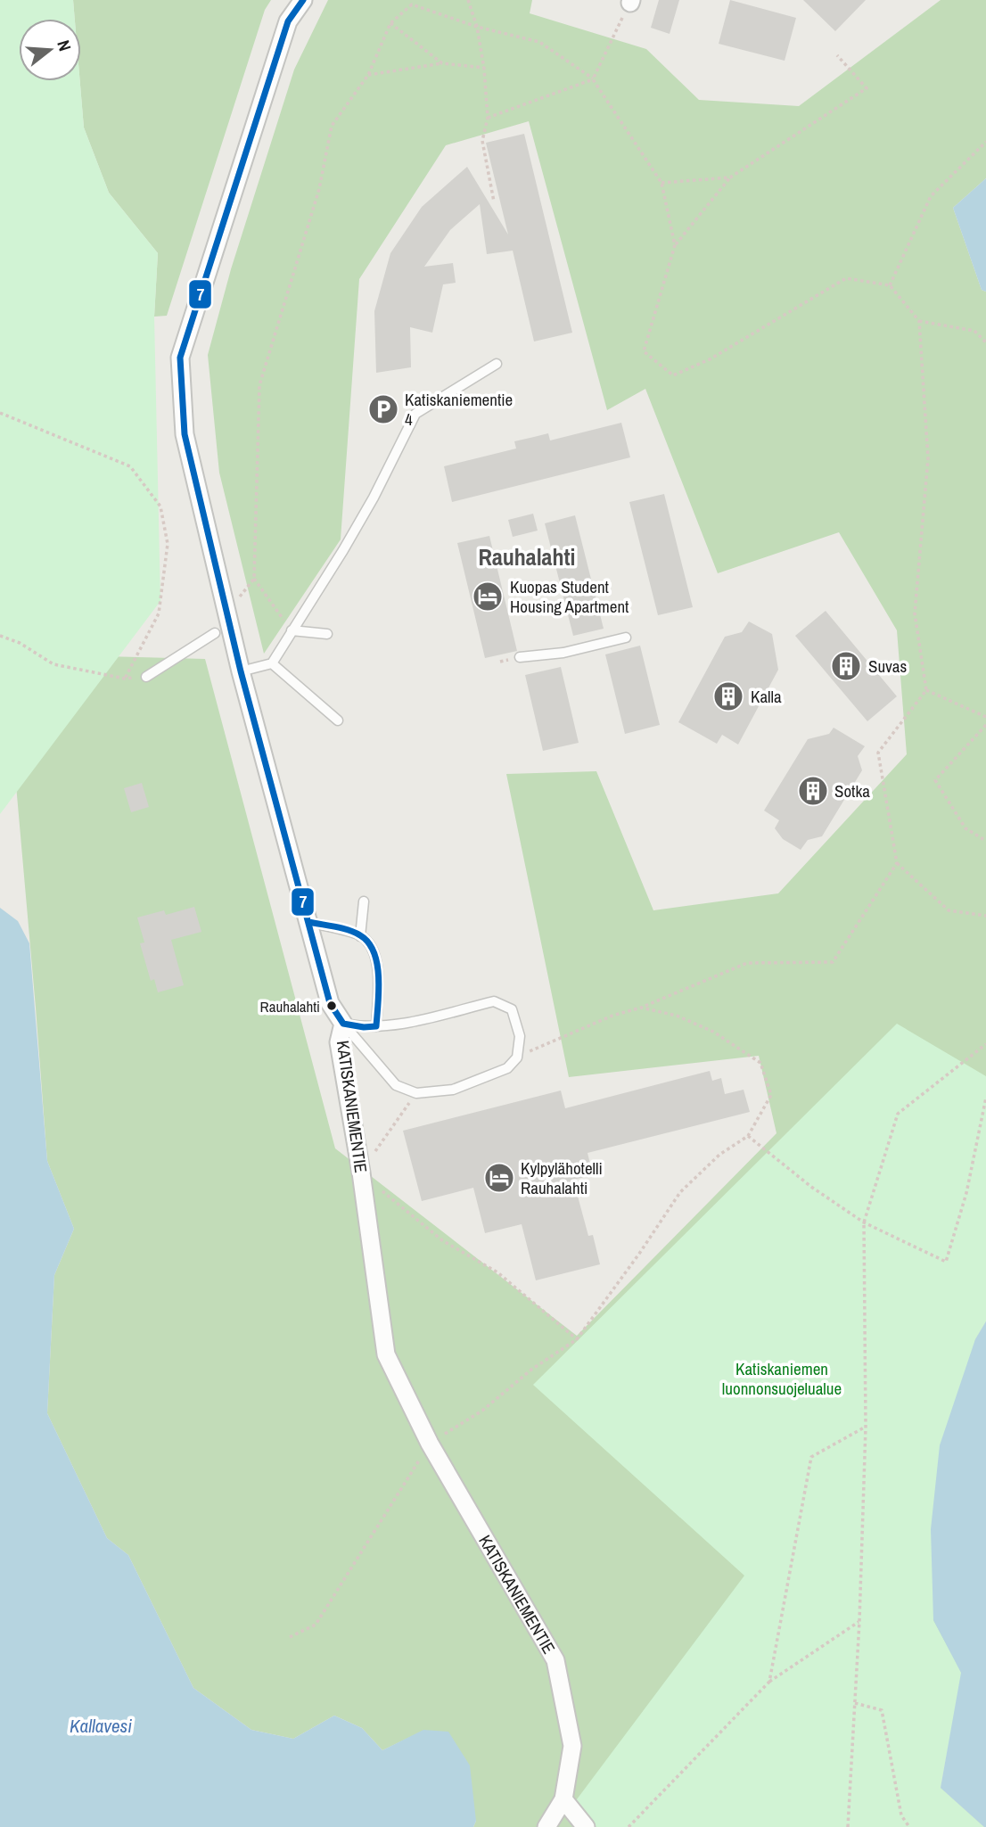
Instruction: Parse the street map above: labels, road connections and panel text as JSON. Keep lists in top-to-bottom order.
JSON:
{
  "streets": {
    "street": ["KATISKANIEMENTIE"]
  },
  "districts": ["Rauhalahti"],
  "water": ["Kallavesi"],
  "parks": ["Katiskaniemen luonnonsuojelualue"],
  "places": {
    "parking": ["Katiskaniementie 4"],
    "hotel": ["Kuopas Student Housing Apartment", "Kylpylähotelli Rauhalahti"],
    "building": ["Suvas", "Kalla", "Sotka"],
    "other": ["Rauhalahti"]
  },
  "lines": ["transit line 7"],
  "north": "right"
}
